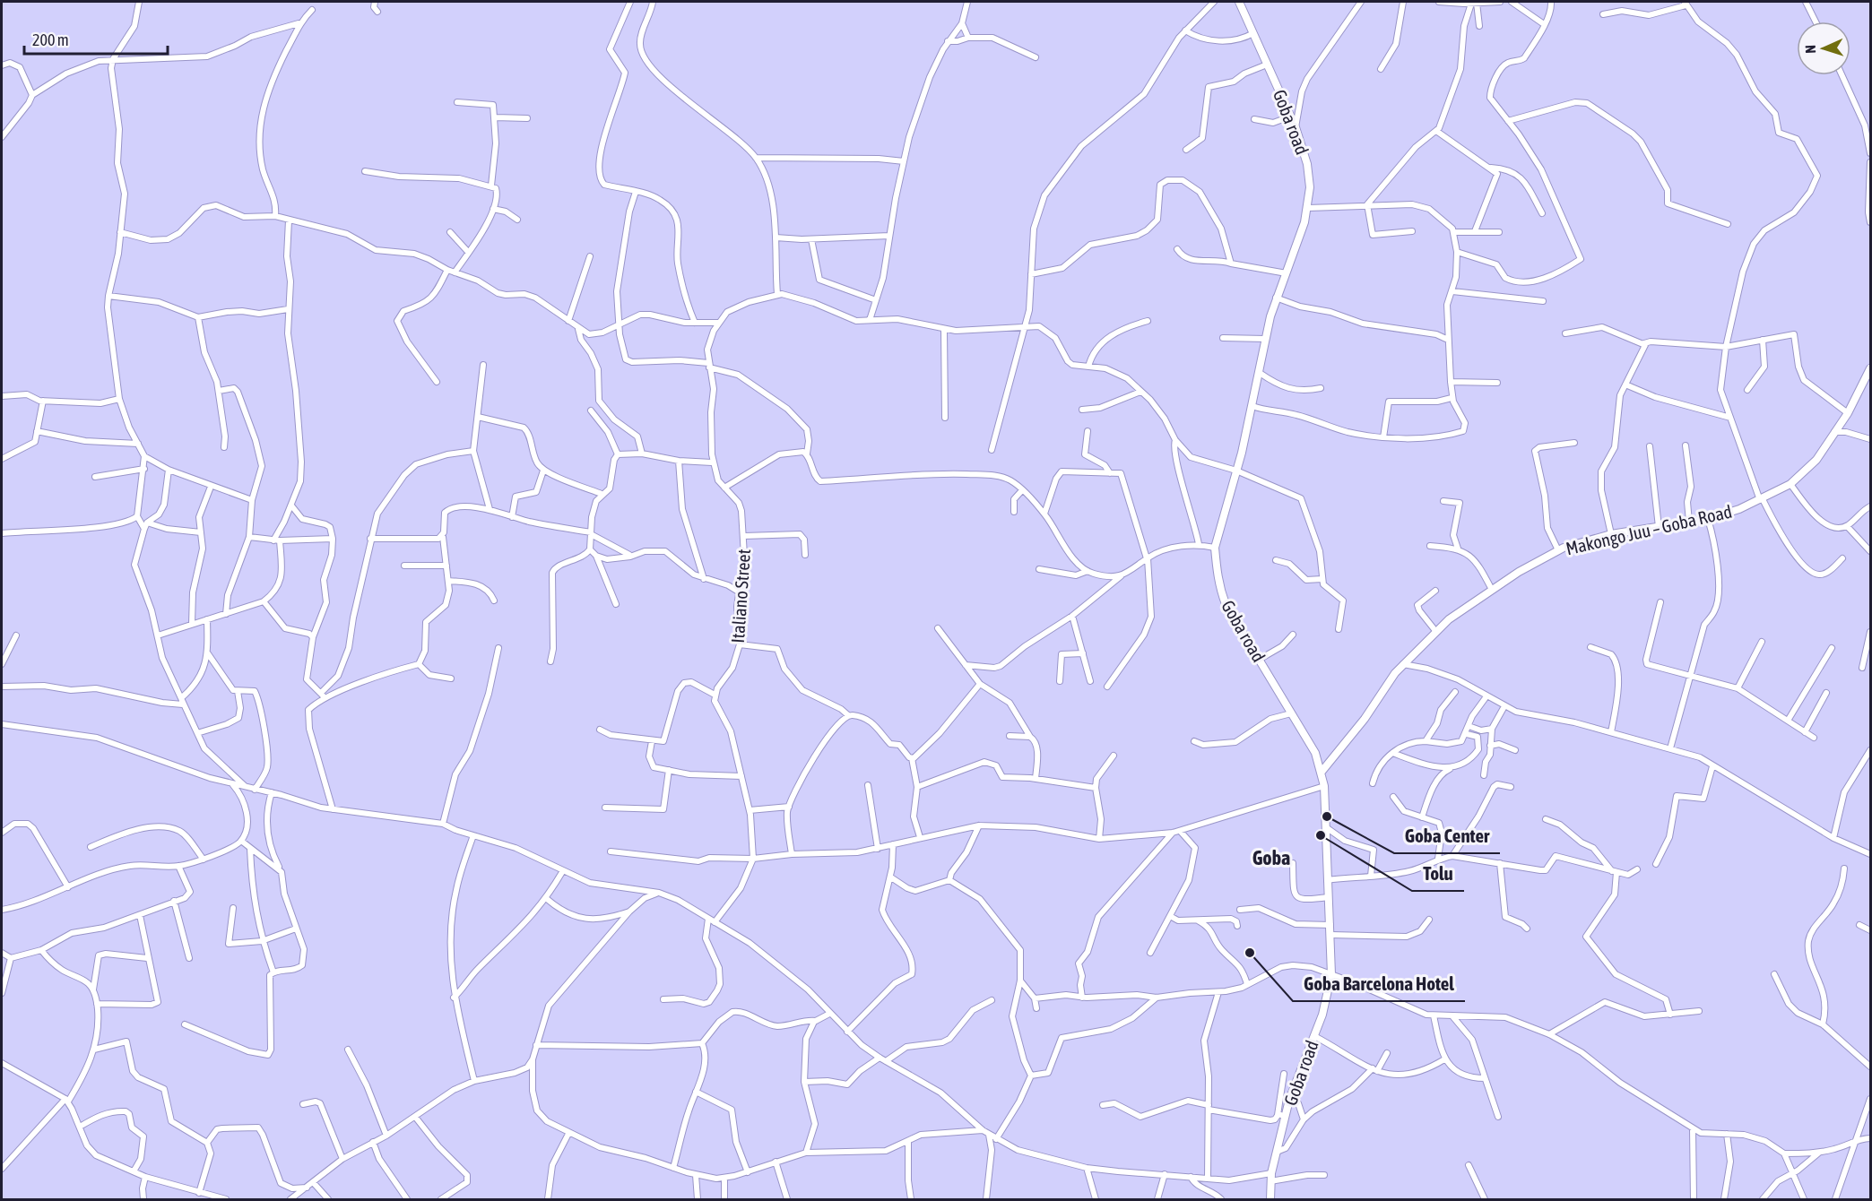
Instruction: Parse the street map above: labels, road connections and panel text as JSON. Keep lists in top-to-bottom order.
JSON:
{
  "streets": {
    "street": ["Goba road", "Makongo Juu – Goba Road", "Italiano Street"]
  },
  "crossings": [
    ["Goba road", "Makongo Juu – Goba Road"]
  ],
  "districts": ["Goba"],
  "places": ["Goba Center", "Tolu", "Goba Barcelona Hotel"],
  "scale_bar": "200 m",
  "north": "left"
}
